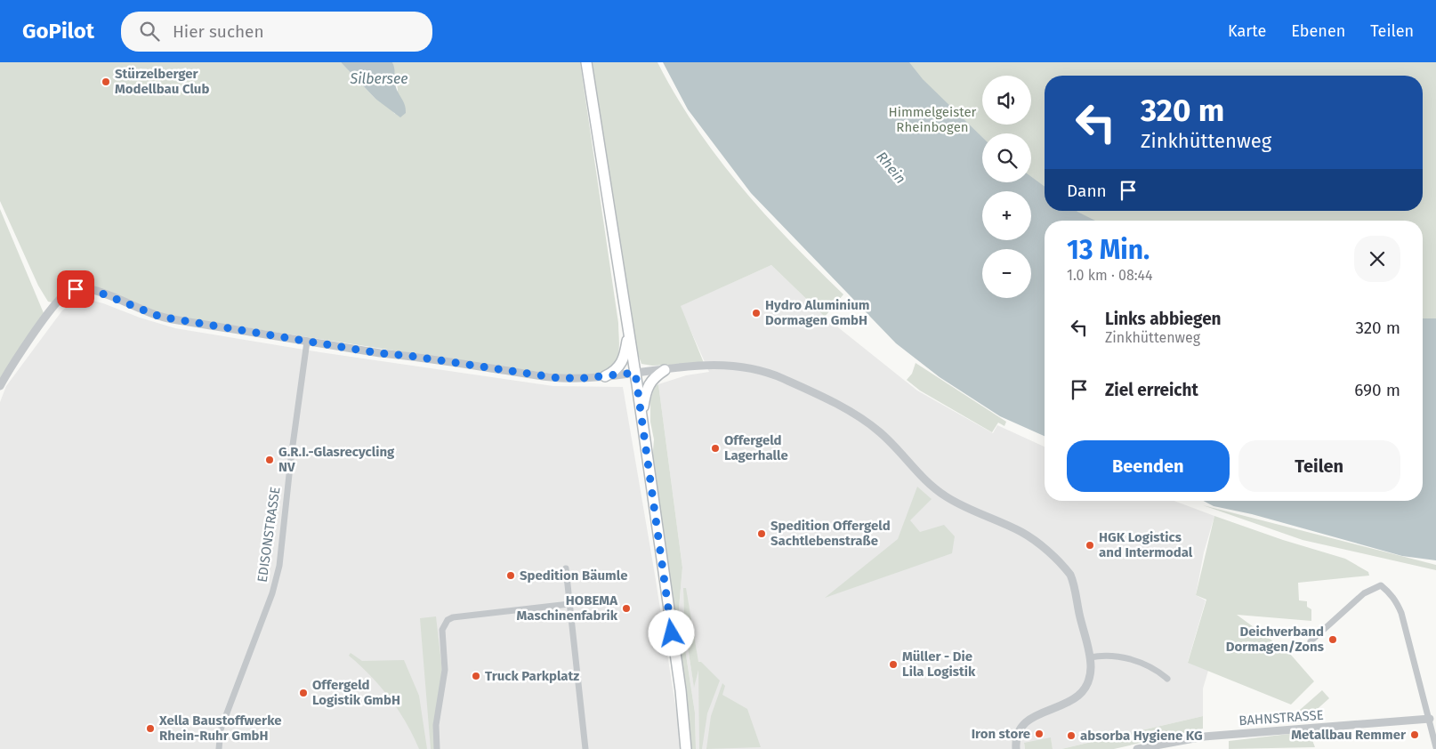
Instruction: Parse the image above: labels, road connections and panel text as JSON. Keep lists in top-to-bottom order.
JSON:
{
  "streets": {
    "street": ["EDISONSTRASSE", "BAHNSTRASSE"]
  },
  "water": ["Silbersee", "Rhein"],
  "parks": ["Himmelgeister Rheinbogen"],
  "places": [
    "Stürzelberger Modellbau Club",
    "Hydro Aluminium Dormagen GmbH",
    "Offergeld Lagerhalle",
    "G.R.I.-Glasrecycling NV",
    "Spedition Offergeld Sachtlebenstraße",
    "HGK Logistics and Intermodal",
    "Spedition Bäumle",
    "HOBEMA Maschinenfabrik",
    "Deichverband Dormagen/Zons",
    "Müller - Die Lila Logistik",
    "Truck Parkplatz",
    "Offergeld Logistik GmbH",
    "Xella Baustoffwerke Rhein-Ruhr GmbH",
    "Iron store",
    "Metallbau Remmer",
    "absorba Hygiene KG"
  ],
  "page": {
    "header": "GoPilot",
    "search": "Hier suchen",
    "nav": ["Karte", "Ebenen", "Teilen"],
    "map_buttons": ["+", "−"],
    "turn": ["320 m", "Zinkhüttenweg"],
    "then": "Dann",
    "heading": ["13 Min.", "1.0 km · 08:44"],
    "list": [
      {
        "name": "Links abbiegen",
        "note": "Zinkhüttenweg",
        "value": "320 m"
      },
      {
        "name": "Ziel erreicht",
        "value": "690 m"
      }
    ],
    "buttons": ["Beenden", "Teilen"]
  }
}
